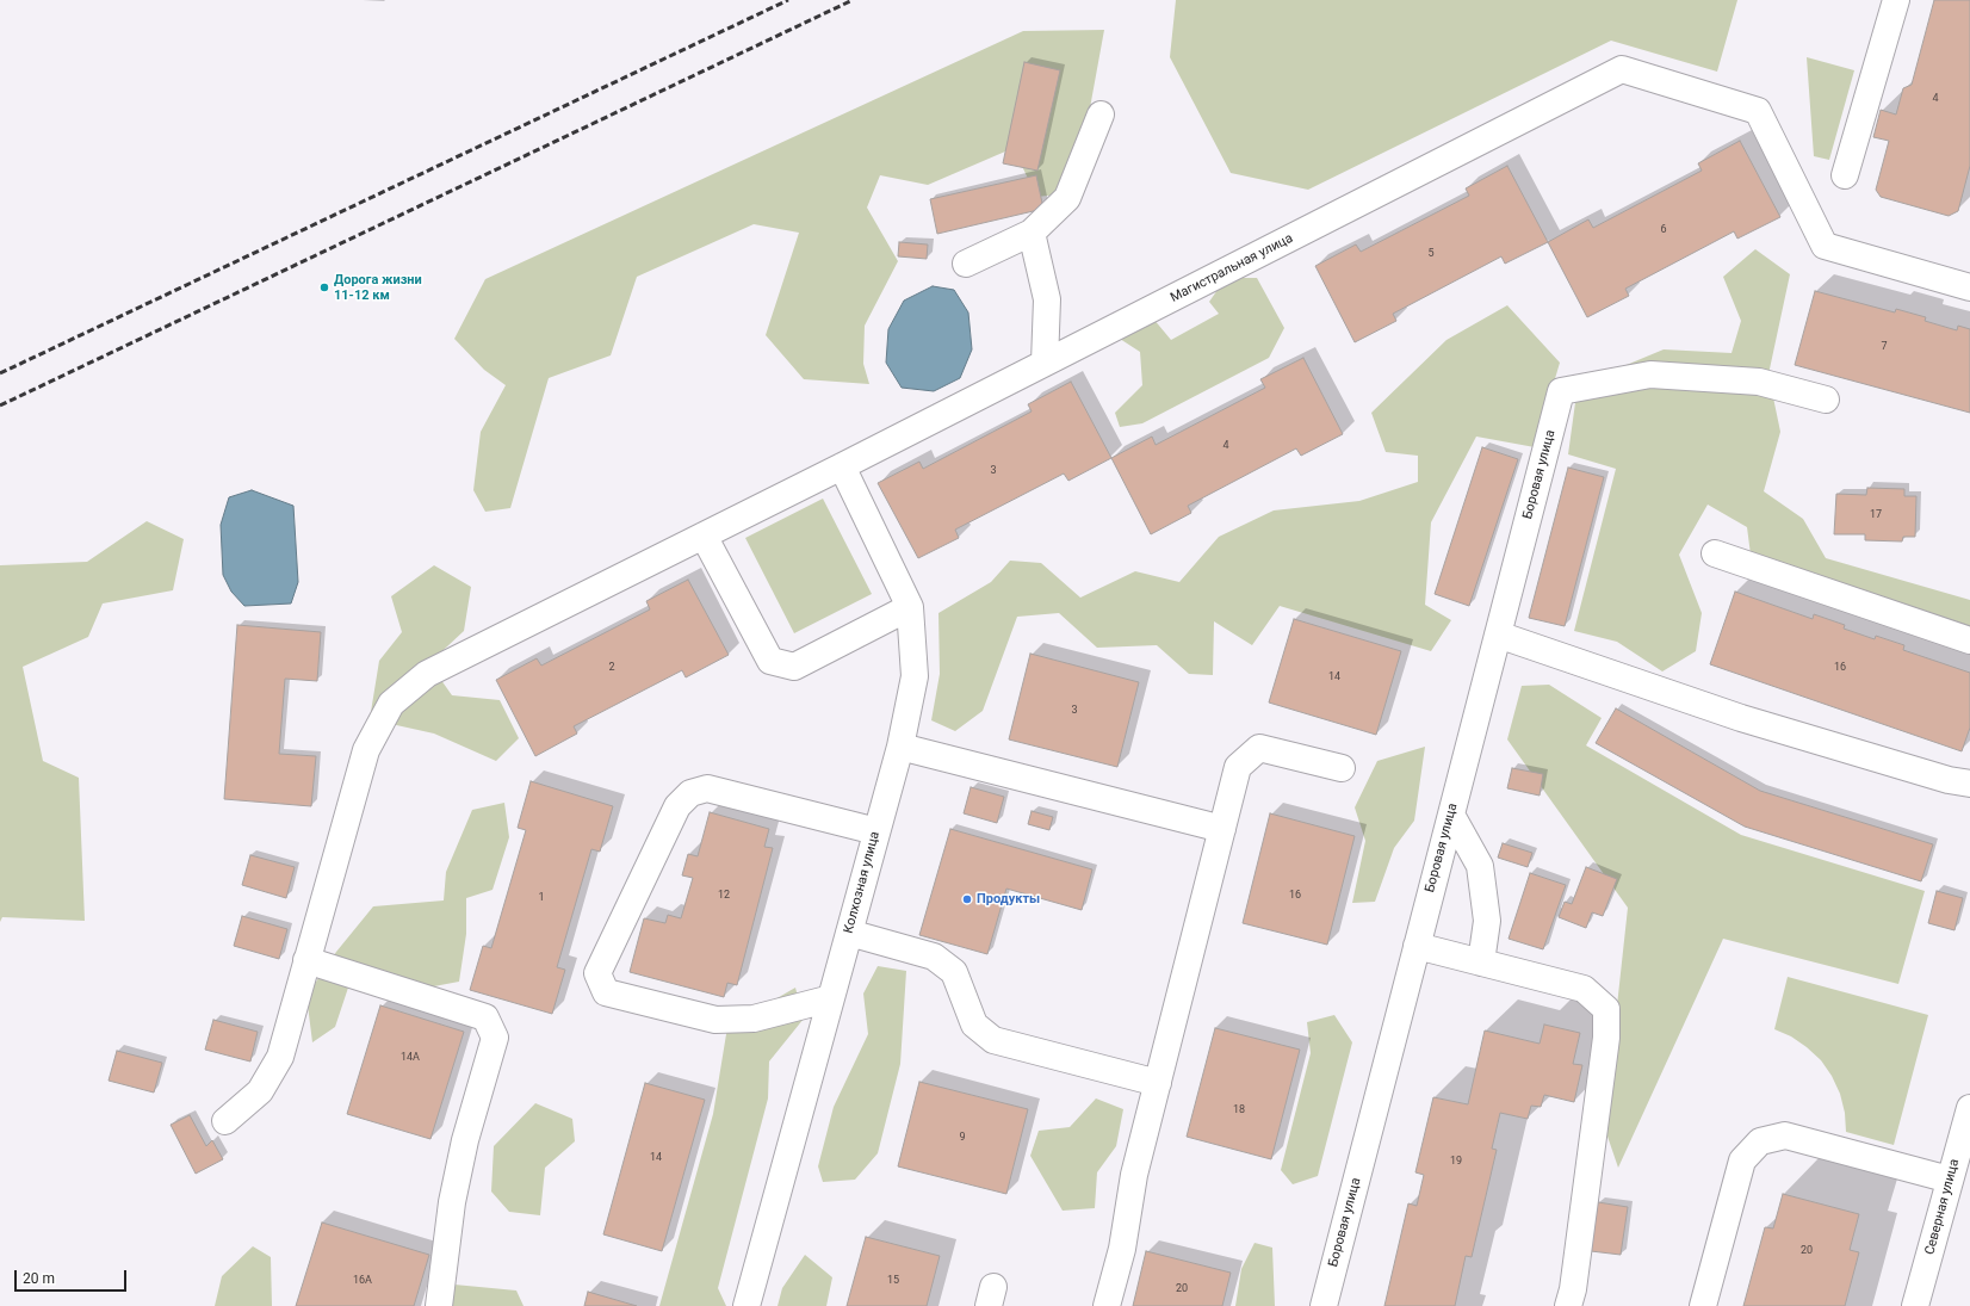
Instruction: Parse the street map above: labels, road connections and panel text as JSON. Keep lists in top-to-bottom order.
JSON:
{
  "streets": {
    "street": [
      "Магистральная улица",
      "Боровая улица",
      "Колхозная улица",
      "Северная улица"
    ]
  },
  "crossings": [
    ["Магистральная улица", "Колхозная улица"]
  ],
  "places": ["Дорога жизни 11-12 км", "Продукты"],
  "house_numbers": [
    "4",
    "6",
    "5",
    "7",
    "4",
    "3",
    "17",
    "2",
    "16",
    "14",
    "3",
    "12",
    "16",
    "1",
    "14А",
    "18",
    "9",
    "14",
    "19",
    "20",
    "16А",
    "15",
    "20"
  ],
  "scale_bar": "20 m"
}
